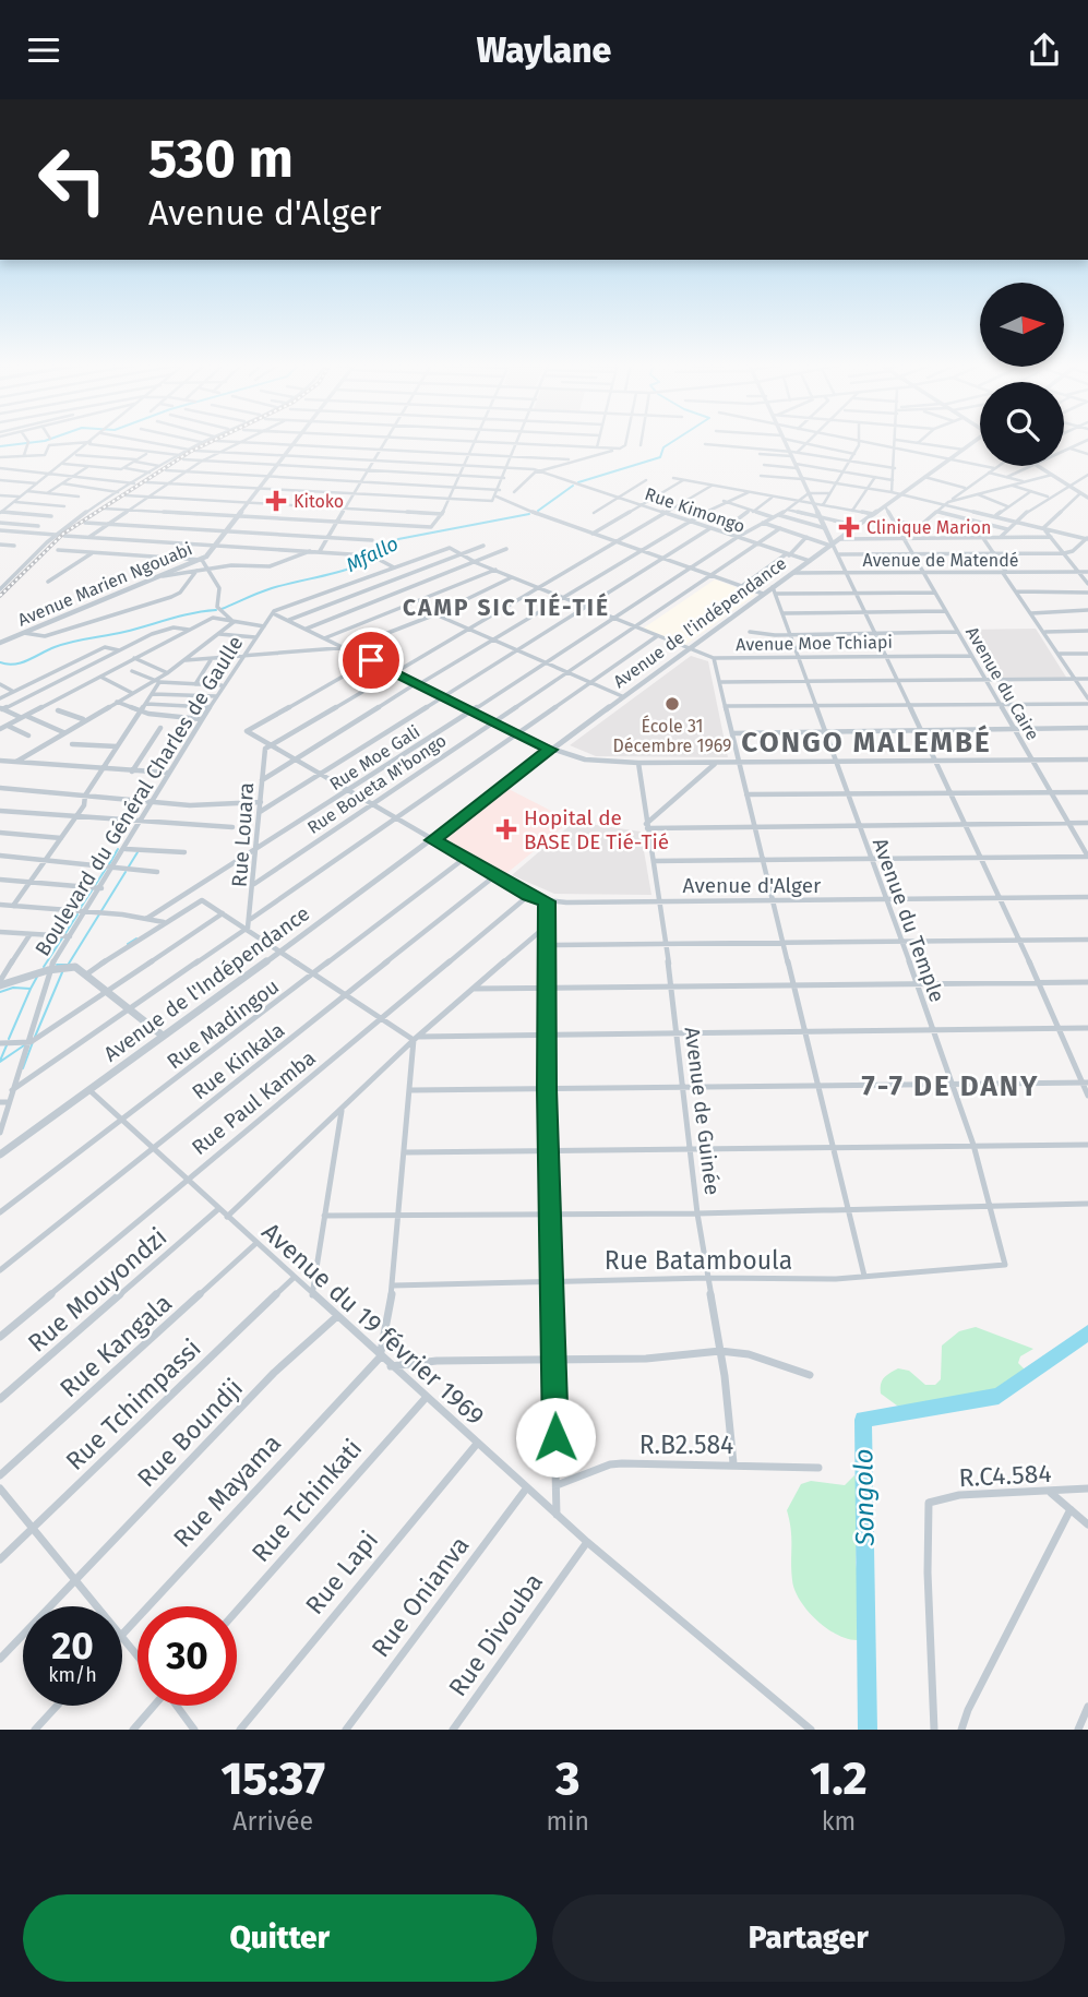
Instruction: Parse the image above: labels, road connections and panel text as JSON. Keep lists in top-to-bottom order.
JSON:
{
  "streets": {
    "street": [
      "Rue Kimongo",
      "Avenue de Matendé",
      "Avenue Marien Ngouabi",
      "Avenue de l'indépendance",
      "Avenue Moe Tchiapi",
      "Avenue du Caire",
      "Rue Moe Gali",
      "Rue Boueta M'bongo",
      "Boulevard du Général Charles de Gaulle",
      "Rue Louara",
      "Avenue d'Alger",
      "Avenue du Temple",
      "Avenue de l'Indépendance",
      "Rue Madingou",
      "Rue Kinkala",
      "Rue Paul Kamba",
      "Avenue de Guinée",
      "Rue Batamboula",
      "Rue Mouyondzi",
      "Avenue du 19 février 1969",
      "Rue Kangala",
      "Rue Tchimpassi",
      "Rue Boundji",
      "R.B2.584",
      "R.C4.584",
      "Rue Mayama",
      "Rue Tchinkati",
      "Rue Lapi",
      "Rue Onianva",
      "Rue Divouba"
    ]
  },
  "crossings": [
    ["Rue Kimongo", "Avenue Marien Ngouabi"],
    ["Rue Kimongo", "Avenue de l'indépendance"],
    ["Rue Kimongo", "Rue Moe Gali"],
    ["Rue Kimongo", "Rue Boueta M'bongo"],
    ["Avenue de Matendé", "Avenue de l'indépendance"],
    ["Avenue de Matendé", "Avenue du Caire"],
    ["Avenue de l'indépendance", "Avenue Moe Tchiapi"],
    ["Avenue de l'indépendance", "Avenue du Caire"],
    ["Avenue de l'indépendance", "Avenue d'Alger"],
    ["Avenue de l'indépendance", "Avenue du Temple"],
    ["Avenue de l'indépendance", "Avenue de l'Indépendance"],
    ["Avenue Moe Tchiapi", "Avenue du Caire"],
    ["Avenue Moe Tchiapi", "Rue Moe Gali"],
    ["Avenue Moe Tchiapi", "Rue Boueta M'bongo"],
    ["Avenue Moe Tchiapi", "Avenue du Temple"],
    ["Rue Moe Gali", "Rue Louara"],
    ["Rue Moe Gali", "Avenue d'Alger"],
    ["Rue Boueta M'bongo", "Rue Louara"],
    ["Rue Boueta M'bongo", "Avenue d'Alger"],
    ["Rue Louara", "Avenue d'Alger"],
    ["Avenue d'Alger", "Avenue du Temple"],
    ["Avenue d'Alger", "Avenue de l'Indépendance"],
    ["Avenue d'Alger", "Rue Madingou"],
    ["Avenue d'Alger", "Rue Kinkala"],
    ["Avenue d'Alger", "Rue Paul Kamba"],
    ["Avenue d'Alger", "Avenue de Guinée"],
    ["Avenue du Temple", "Rue Batamboula"],
    ["Avenue de l'Indépendance", "Avenue du 19 février 1969"],
    ["Rue Madingou", "Avenue du 19 février 1969"],
    ["Rue Kinkala", "Avenue du 19 février 1969"],
    ["Rue Paul Kamba", "Avenue du 19 février 1969"],
    ["Avenue de Guinée", "Rue Batamboula"],
    ["Avenue de Guinée", "R.B2.584"],
    ["Rue Mouyondzi", "Avenue du 19 février 1969"],
    ["Avenue du 19 février 1969", "Rue Kangala"],
    ["Avenue du 19 février 1969", "Rue Tchimpassi"],
    ["Avenue du 19 février 1969", "Rue Boundji"],
    ["Avenue du 19 février 1969", "Rue Mayama"],
    ["Avenue du 19 février 1969", "Rue Tchinkati"],
    ["Avenue du 19 février 1969", "Rue Lapi"],
    ["Avenue du 19 février 1969", "Rue Onianva"],
    ["Avenue du 19 février 1969", "Rue Divouba"]
  ],
  "districts": ["CAMP SIC TIÉ-TIÉ", "CONGO MALEMBÉ", "7-7 DE DANY"],
  "water": ["Mfallo", "Songolo"],
  "places": {
    "health": ["Kitoko", "Clinique Marion", "Hopital de BASE DE Tié-Tié"],
    "other": ["École 31 Décembre 1969"]
  },
  "north": "right",
  "page": {
    "header": "Waylane",
    "turn": ["530 m", "Avenue d'Alger"],
    "speed": "20 km/h",
    "limit": "30",
    "eta": [
      "15:37",
      "Arrivée",
      "3",
      "min",
      "1.2",
      "km"
    ],
    "buttons": ["Quitter", "Partager"]
  }
}
